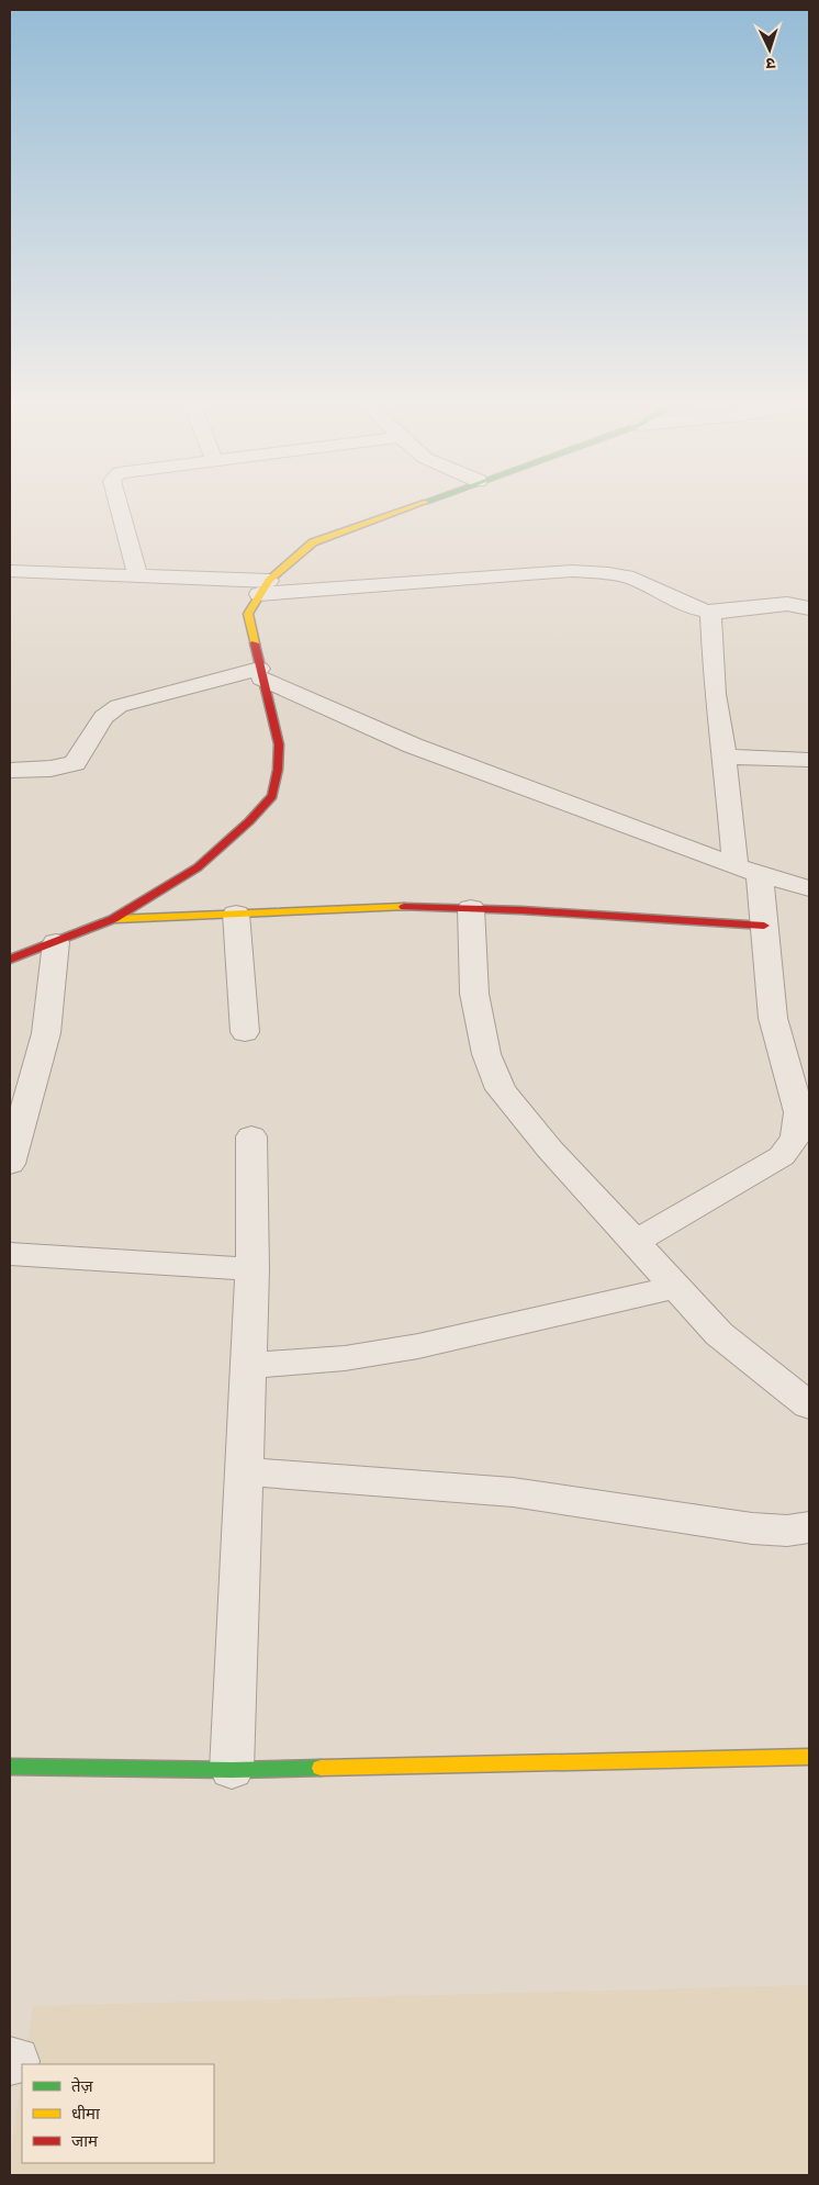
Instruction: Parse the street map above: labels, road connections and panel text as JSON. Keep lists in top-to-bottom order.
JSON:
{
  "legend": ["तेज़", "धीमा", "जाम"],
  "north": "bottom"
}
